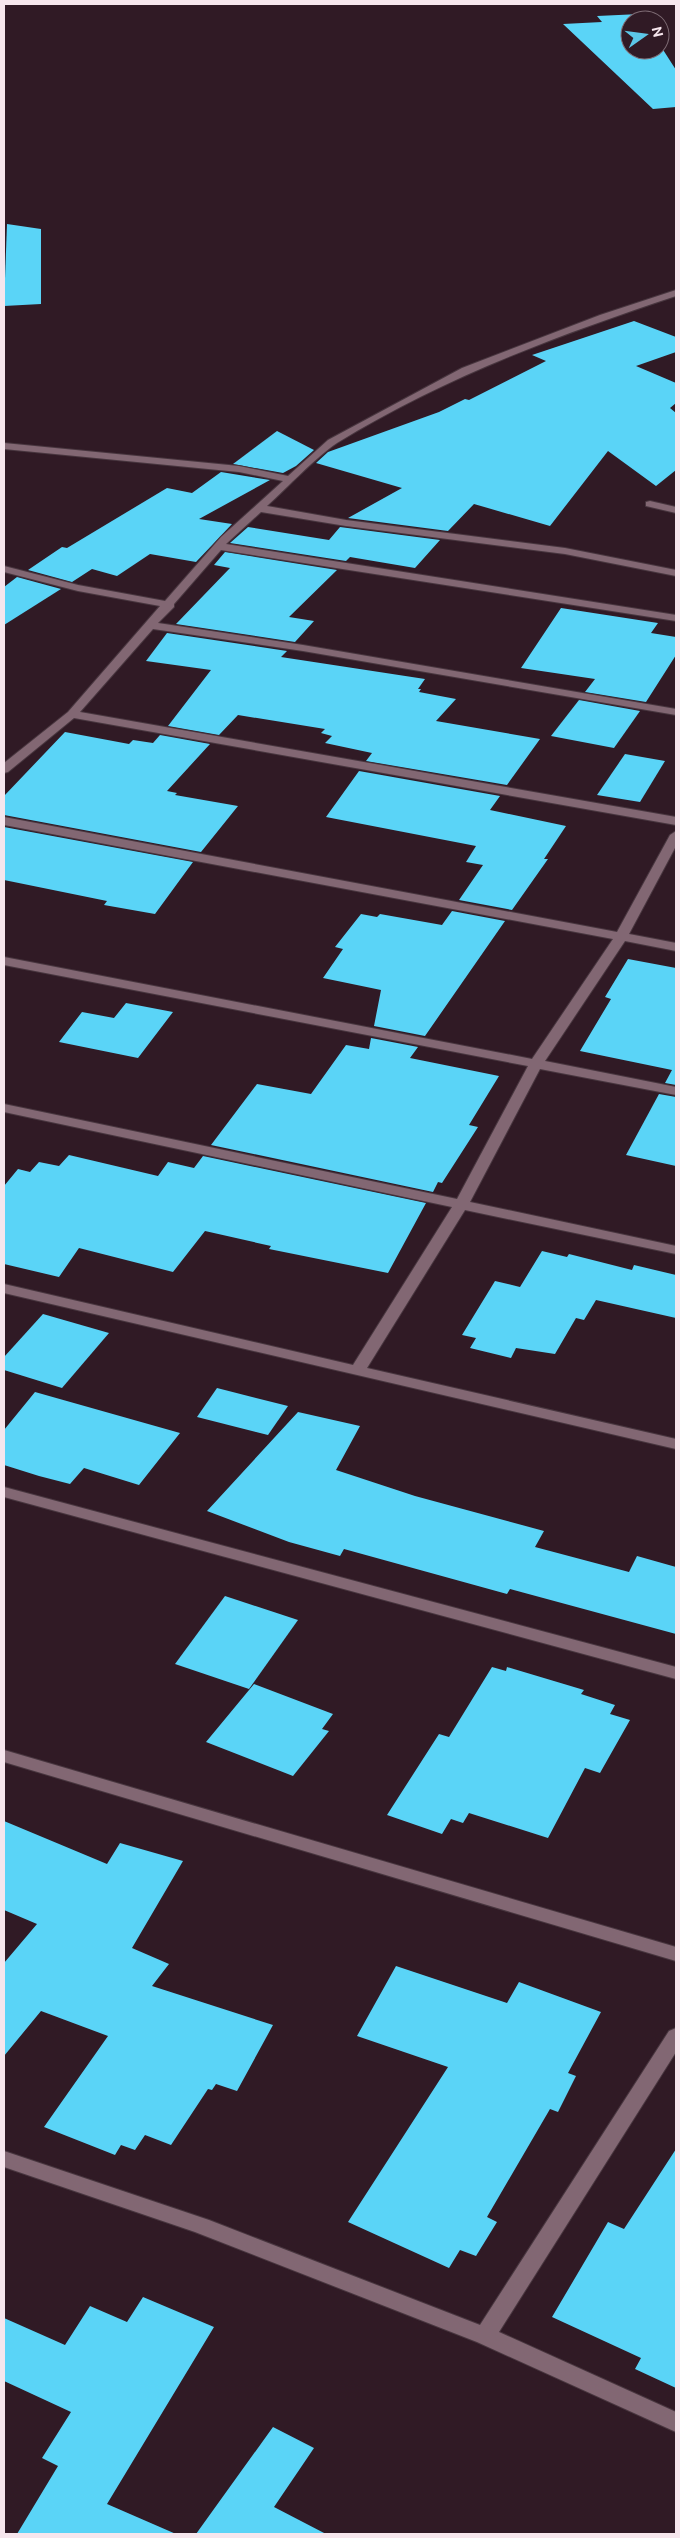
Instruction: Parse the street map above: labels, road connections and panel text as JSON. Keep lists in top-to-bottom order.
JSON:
{
  "north": "right"
}
